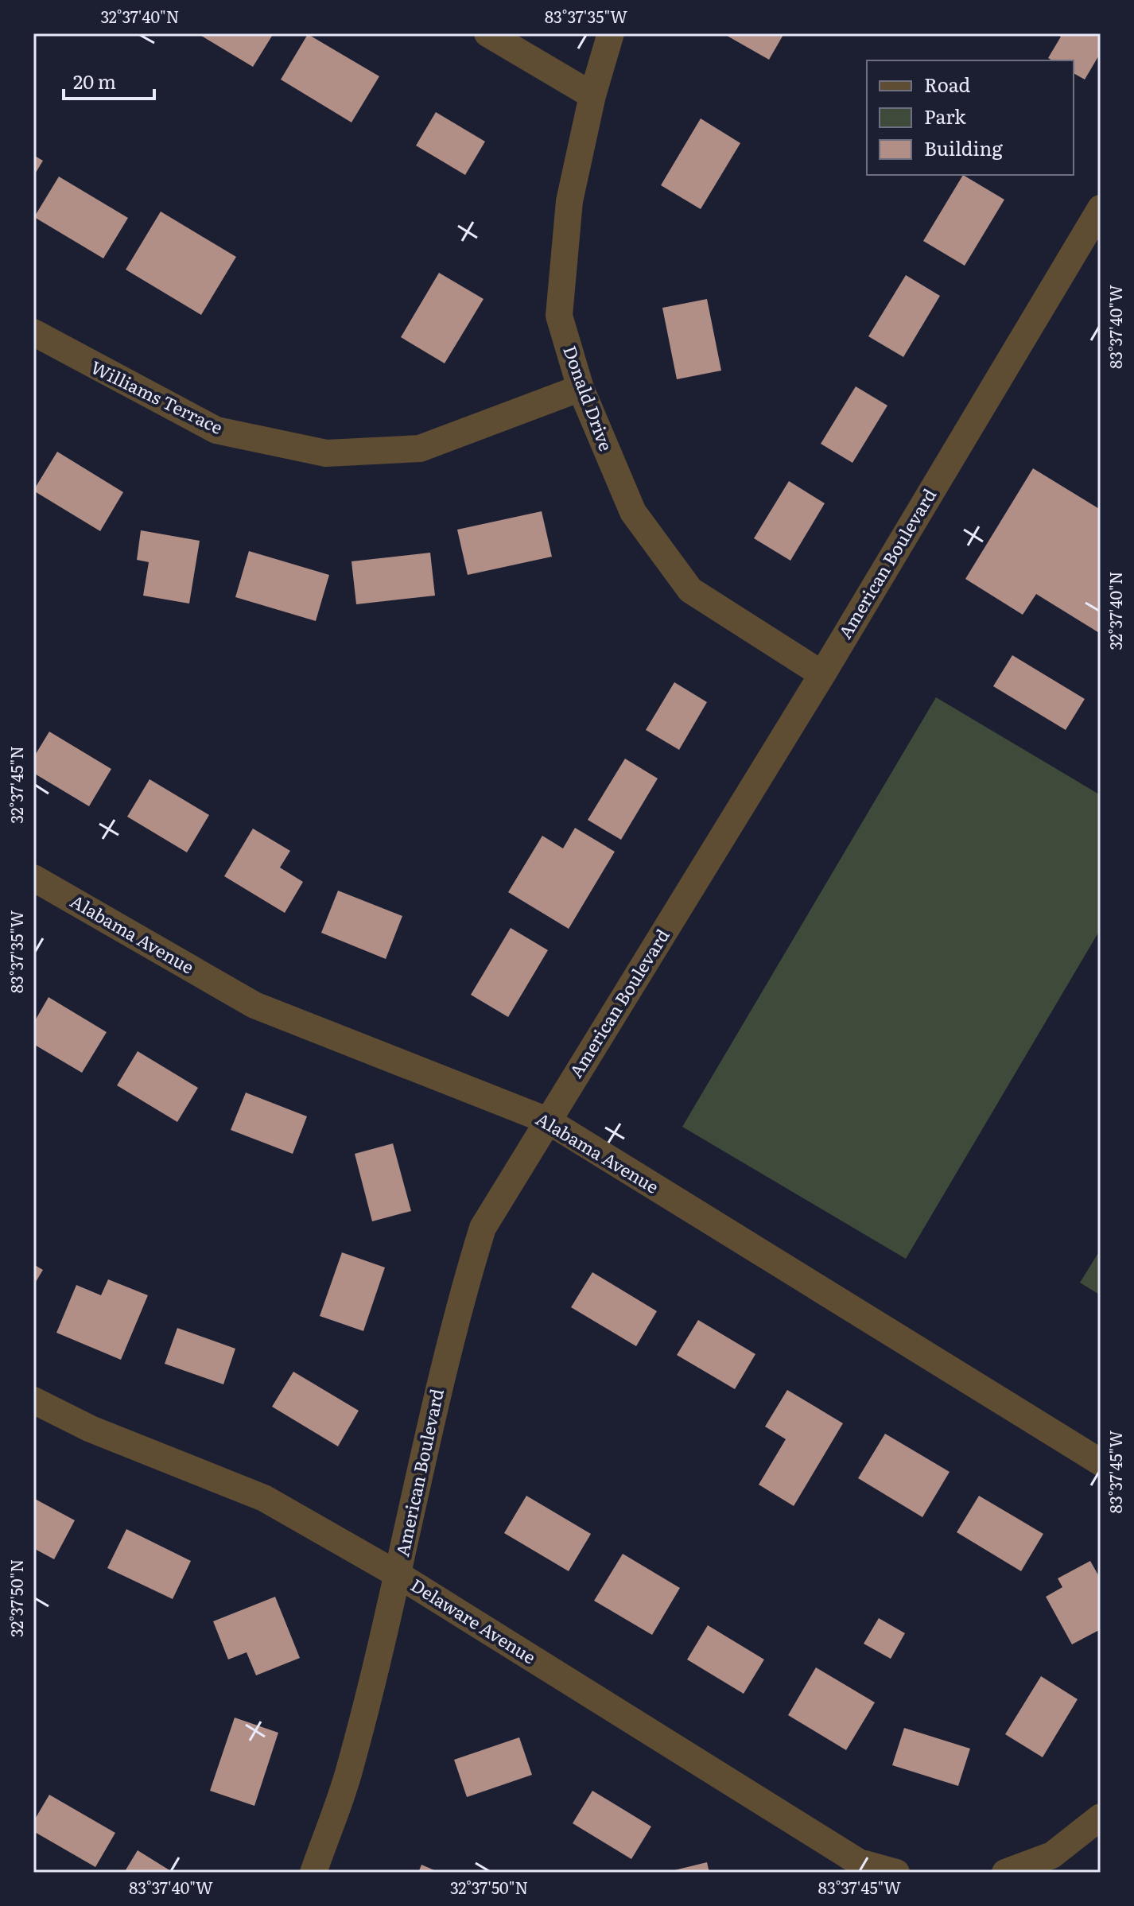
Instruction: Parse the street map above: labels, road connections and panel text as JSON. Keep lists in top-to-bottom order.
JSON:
{
  "streets": {
    "street": [
      "Williams Terrace",
      "Donald Drive",
      "American Boulevard",
      "Alabama Avenue",
      "Delaware Avenue"
    ]
  },
  "crossings": [
    ["Williams Terrace", "Donald Drive"],
    ["Donald Drive", "American Boulevard"],
    ["American Boulevard", "Alabama Avenue"],
    ["American Boulevard", "Delaware Avenue"]
  ],
  "legend": ["Road", "Park", "Building"],
  "scale_bar": "20 m",
  "coordinates": [
    "32°37'40\"N",
    "83°37'35\"W",
    "83°37'40\"W",
    "32°37'45\"N",
    "83°37'45\"W",
    "32°37'50\"N"
  ]
}
